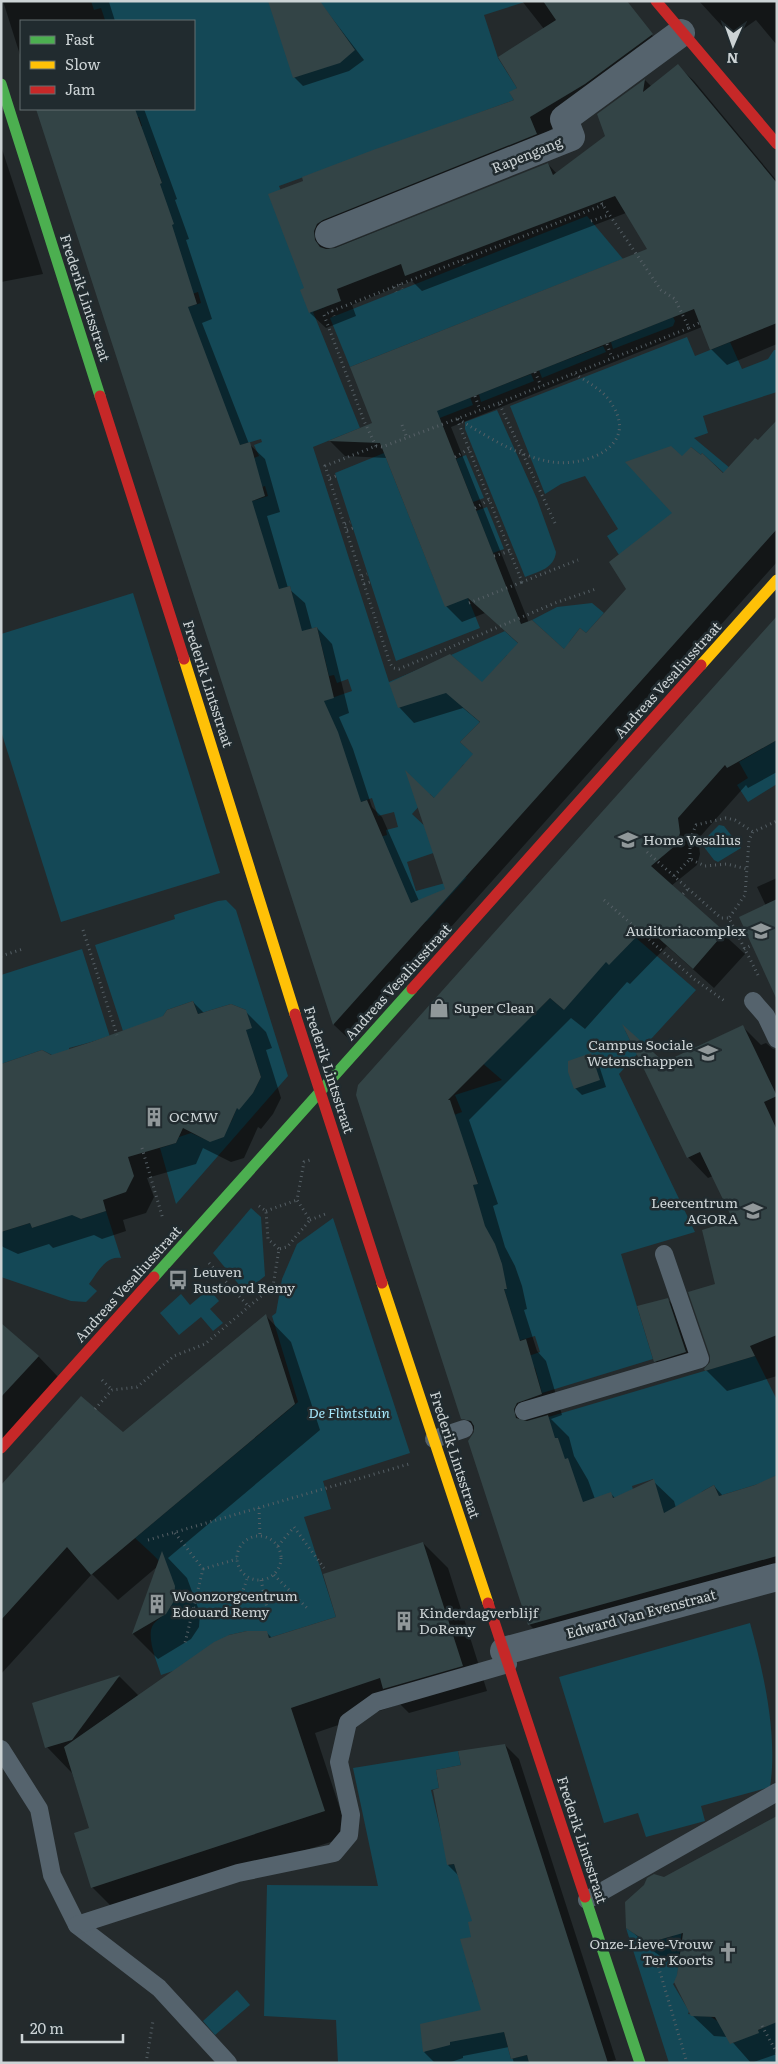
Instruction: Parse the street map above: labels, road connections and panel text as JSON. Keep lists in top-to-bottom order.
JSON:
{
  "streets": {
    "street": [
      "Rapengang",
      "Frederik Lintsstraat",
      "Andreas Vesaliusstraat",
      "Edward Van Evenstraat"
    ]
  },
  "crossings": [
    ["Frederik Lintsstraat", "Andreas Vesaliusstraat"],
    ["Frederik Lintsstraat", "Edward Van Evenstraat"]
  ],
  "parks": ["De Flintstuin"],
  "places": {
    "school or university": [
      "Home Vesalius",
      "Auditoriacomplex",
      "Campus Sociale Wetenschappen",
      "Leercentrum AGORA"
    ],
    "shop": ["Super Clean"],
    "building": ["OCMW", "Woonzorgcentrum Edouard Remy", "Kinderdagverblijf DoRemy"],
    "bus stop": ["Leuven Rustoord Remy"],
    "church": ["Onze-Lieve-Vrouw Ter Koorts"]
  },
  "legend": ["Fast", "Slow", "Jam"],
  "scale_bar": "20 m",
  "north": "bottom"
}
